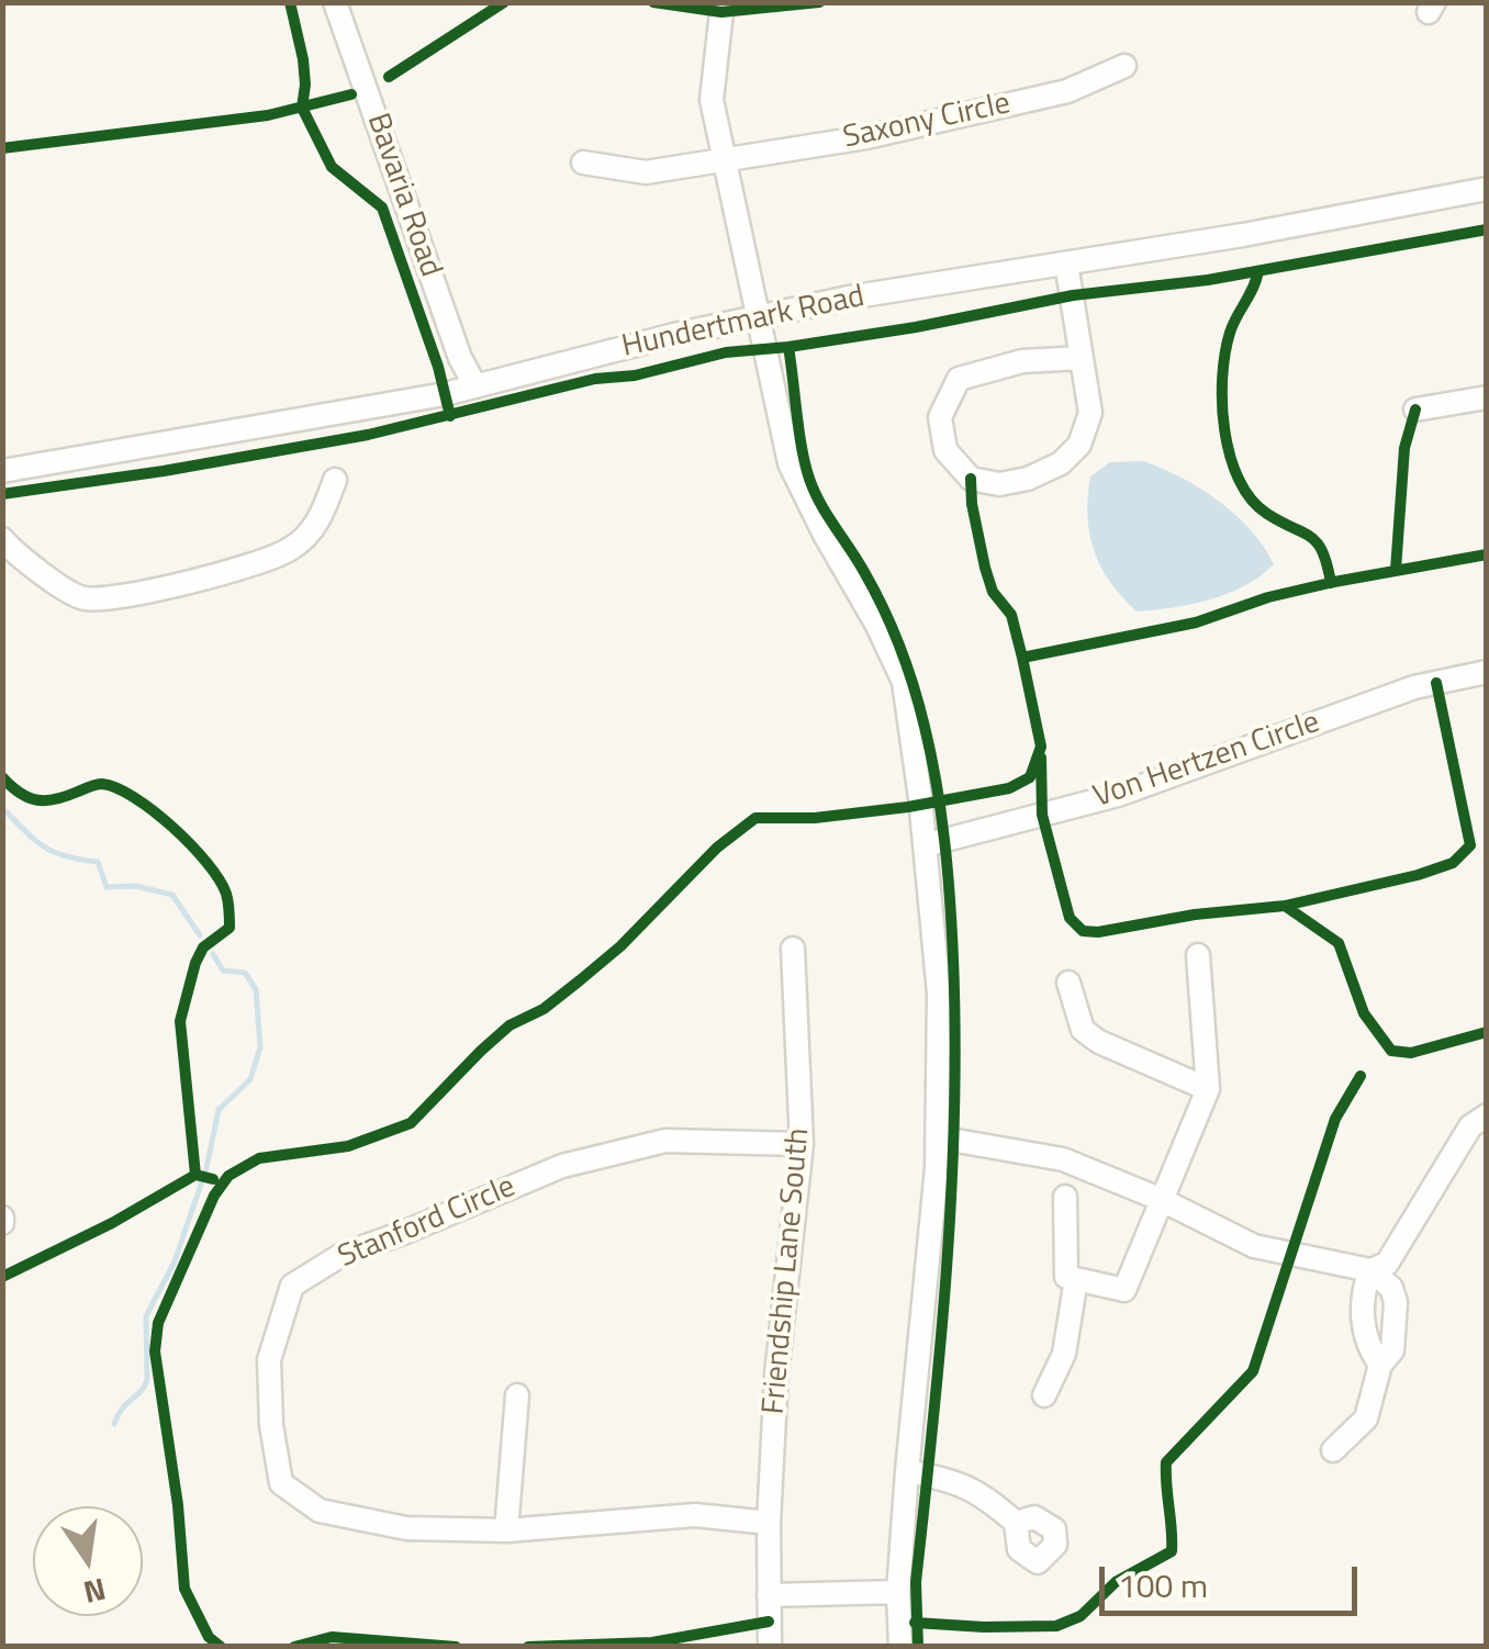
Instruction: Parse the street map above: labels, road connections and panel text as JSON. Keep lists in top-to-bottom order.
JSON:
{
  "streets": {
    "street": [
      "Saxony Circle",
      "Bavaria Road",
      "Hundertmark Road",
      "Von Hertzen Circle",
      "Stanford Circle",
      "Friendship Lane South"
    ]
  },
  "crossings": [
    ["Bavaria Road", "Hundertmark Road"],
    ["Stanford Circle", "Friendship Lane South"]
  ],
  "scale_bar": "100 m",
  "north": "bottom"
}
